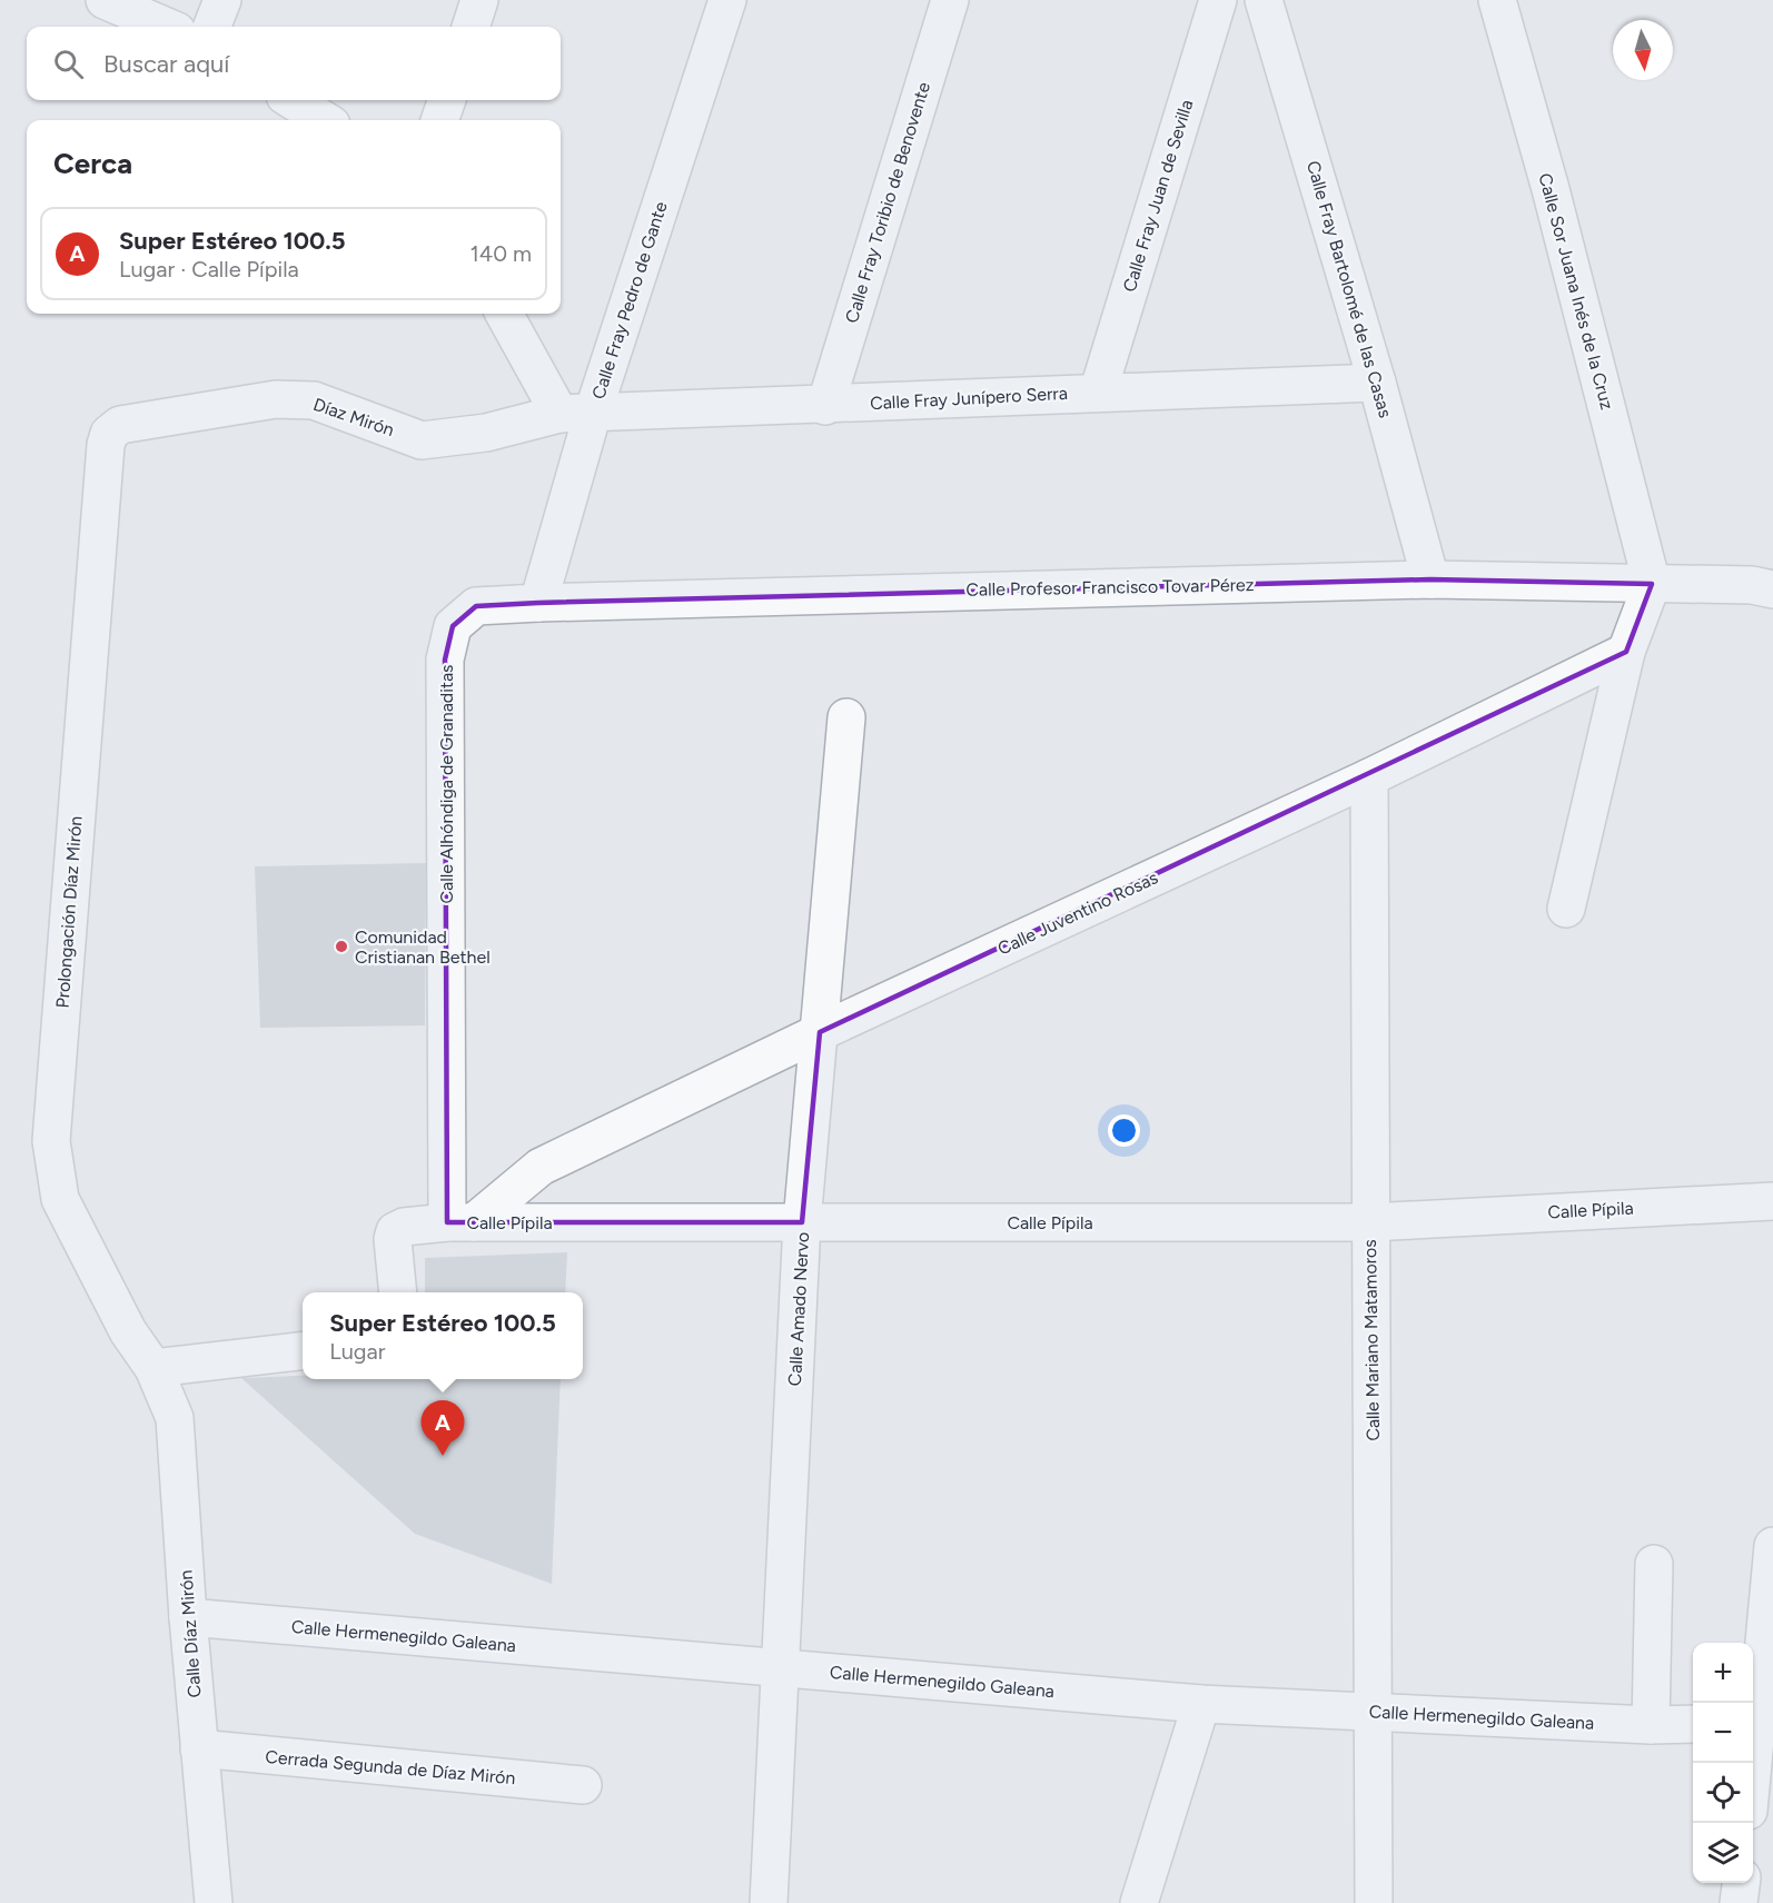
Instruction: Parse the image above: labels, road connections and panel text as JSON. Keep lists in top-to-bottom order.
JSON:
{
  "streets": {
    "street": [
      "Calle Fray Juan de Sevilla",
      "Calle Fray Toribio de Benovente",
      "Calle Fray Bartolomé de las Casas",
      "Calle Sor Juana Inés de la Cruz",
      "Calle Fray Pedro de Gante",
      "Calle Fray Junípero Serra",
      "Díaz Mirón",
      "Calle Profesor Francisco Tovar Pérez",
      "Calle Alhóndiga de Granaditas",
      "Prolongación Díaz Mirón",
      "Calle Juventino Rosas",
      "Calle Pípila",
      "Calle Amado Nervo",
      "Calle Mariano Matamoros",
      "Calle Díaz Mirón",
      "Calle Hermenegildo Galeana",
      "Cerrada Segunda de Díaz Mirón"
    ]
  },
  "crossings": [
    ["Calle Fray Juan de Sevilla", "Calle Fray Junípero Serra"],
    ["Calle Fray Toribio de Benovente", "Calle Fray Junípero Serra"],
    ["Calle Fray Bartolomé de las Casas", "Calle Fray Junípero Serra"],
    ["Calle Fray Bartolomé de las Casas", "Calle Profesor Francisco Tovar Pérez"],
    ["Calle Sor Juana Inés de la Cruz", "Calle Profesor Francisco Tovar Pérez"],
    ["Calle Fray Pedro de Gante", "Calle Fray Junípero Serra"],
    ["Calle Fray Pedro de Gante", "Díaz Mirón"],
    ["Calle Fray Pedro de Gante", "Calle Profesor Francisco Tovar Pérez"],
    ["Calle Fray Junípero Serra", "Díaz Mirón"],
    ["Díaz Mirón", "Prolongación Díaz Mirón"],
    ["Calle Profesor Francisco Tovar Pérez", "Calle Alhóndiga de Granaditas"],
    ["Calle Alhóndiga de Granaditas", "Calle Juventino Rosas"],
    ["Calle Alhóndiga de Granaditas", "Calle Pípila"],
    ["Prolongación Díaz Mirón", "Calle Díaz Mirón"],
    ["Calle Juventino Rosas", "Calle Pípila"],
    ["Calle Juventino Rosas", "Calle Amado Nervo"],
    ["Calle Juventino Rosas", "Calle Mariano Matamoros"],
    ["Calle Pípila", "Calle Amado Nervo"],
    ["Calle Pípila", "Calle Mariano Matamoros"],
    ["Calle Amado Nervo", "Calle Hermenegildo Galeana"],
    ["Calle Mariano Matamoros", "Calle Hermenegildo Galeana"],
    ["Calle Díaz Mirón", "Calle Hermenegildo Galeana"],
    ["Calle Díaz Mirón", "Cerrada Segunda de Díaz Mirón"]
  ],
  "places": ["Comunidad Cristianan Bethel"],
  "north": "bottom",
  "page": {
    "search": "Buscar aquí",
    "heading": "Cerca",
    "list": [
      {
        "mark": "A",
        "name": "Super Estéreo 100.5",
        "note": "Lugar · Calle Pípila",
        "value": "140 m"
      }
    ],
    "popup": ["Super Estéreo 100.5", "Lugar"],
    "pins": "A",
    "map_buttons": ["+", "−"]
  }
}
